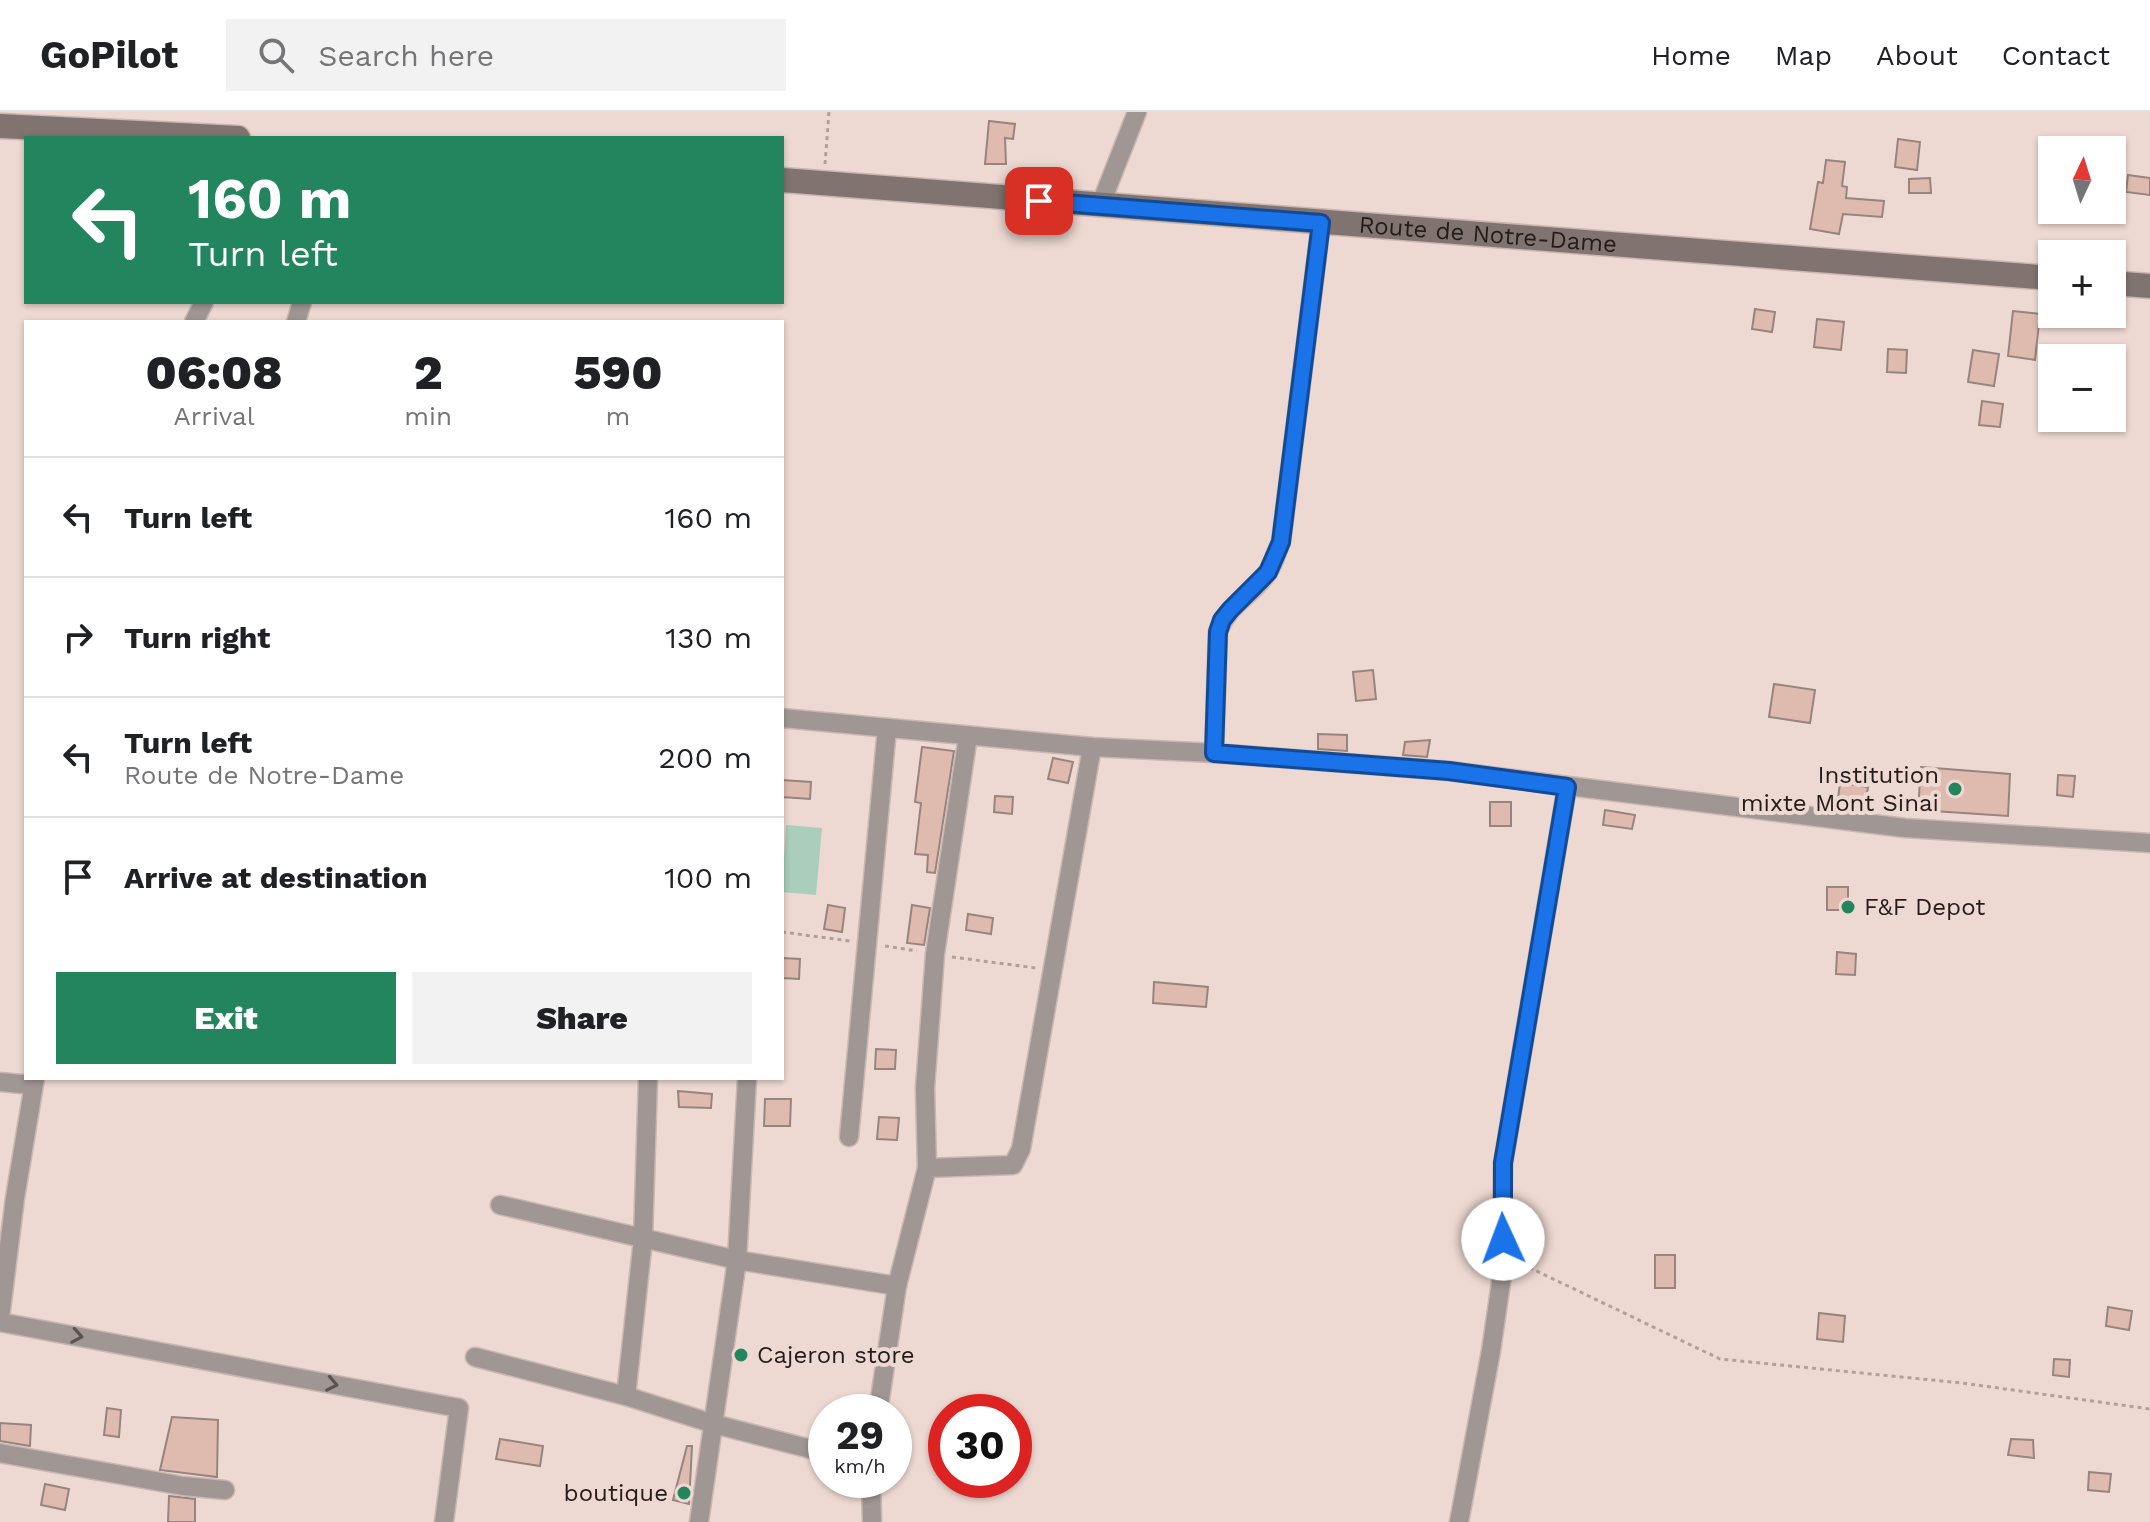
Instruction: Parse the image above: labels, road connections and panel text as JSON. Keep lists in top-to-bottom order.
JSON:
{
  "streets": {
    "street": ["Route de Notre-Dame"]
  },
  "places": [
    "Institution mixte Mont Sinai",
    "F&F Depot",
    "Cajeron store",
    "boutique"
  ],
  "north": "top",
  "page": {
    "header": "GoPilot",
    "search": "Search here",
    "nav": [
      "Home",
      "Map",
      "About",
      "Contact"
    ],
    "map_buttons": ["+", "−"],
    "turn": ["160 m", "Turn left"],
    "eta": [
      "06:08",
      "Arrival",
      "2",
      "min",
      "590",
      "m"
    ],
    "list": [
      {
        "name": "Turn left",
        "value": "160 m"
      },
      {
        "name": "Turn right",
        "value": "130 m"
      },
      {
        "name": "Turn left",
        "note": "Route de Notre-Dame",
        "value": "200 m"
      },
      {
        "name": "Arrive at destination",
        "value": "100 m"
      }
    ],
    "buttons": ["Exit", "Share"],
    "speed": "29 km/h",
    "limit": "30"
  }
}
